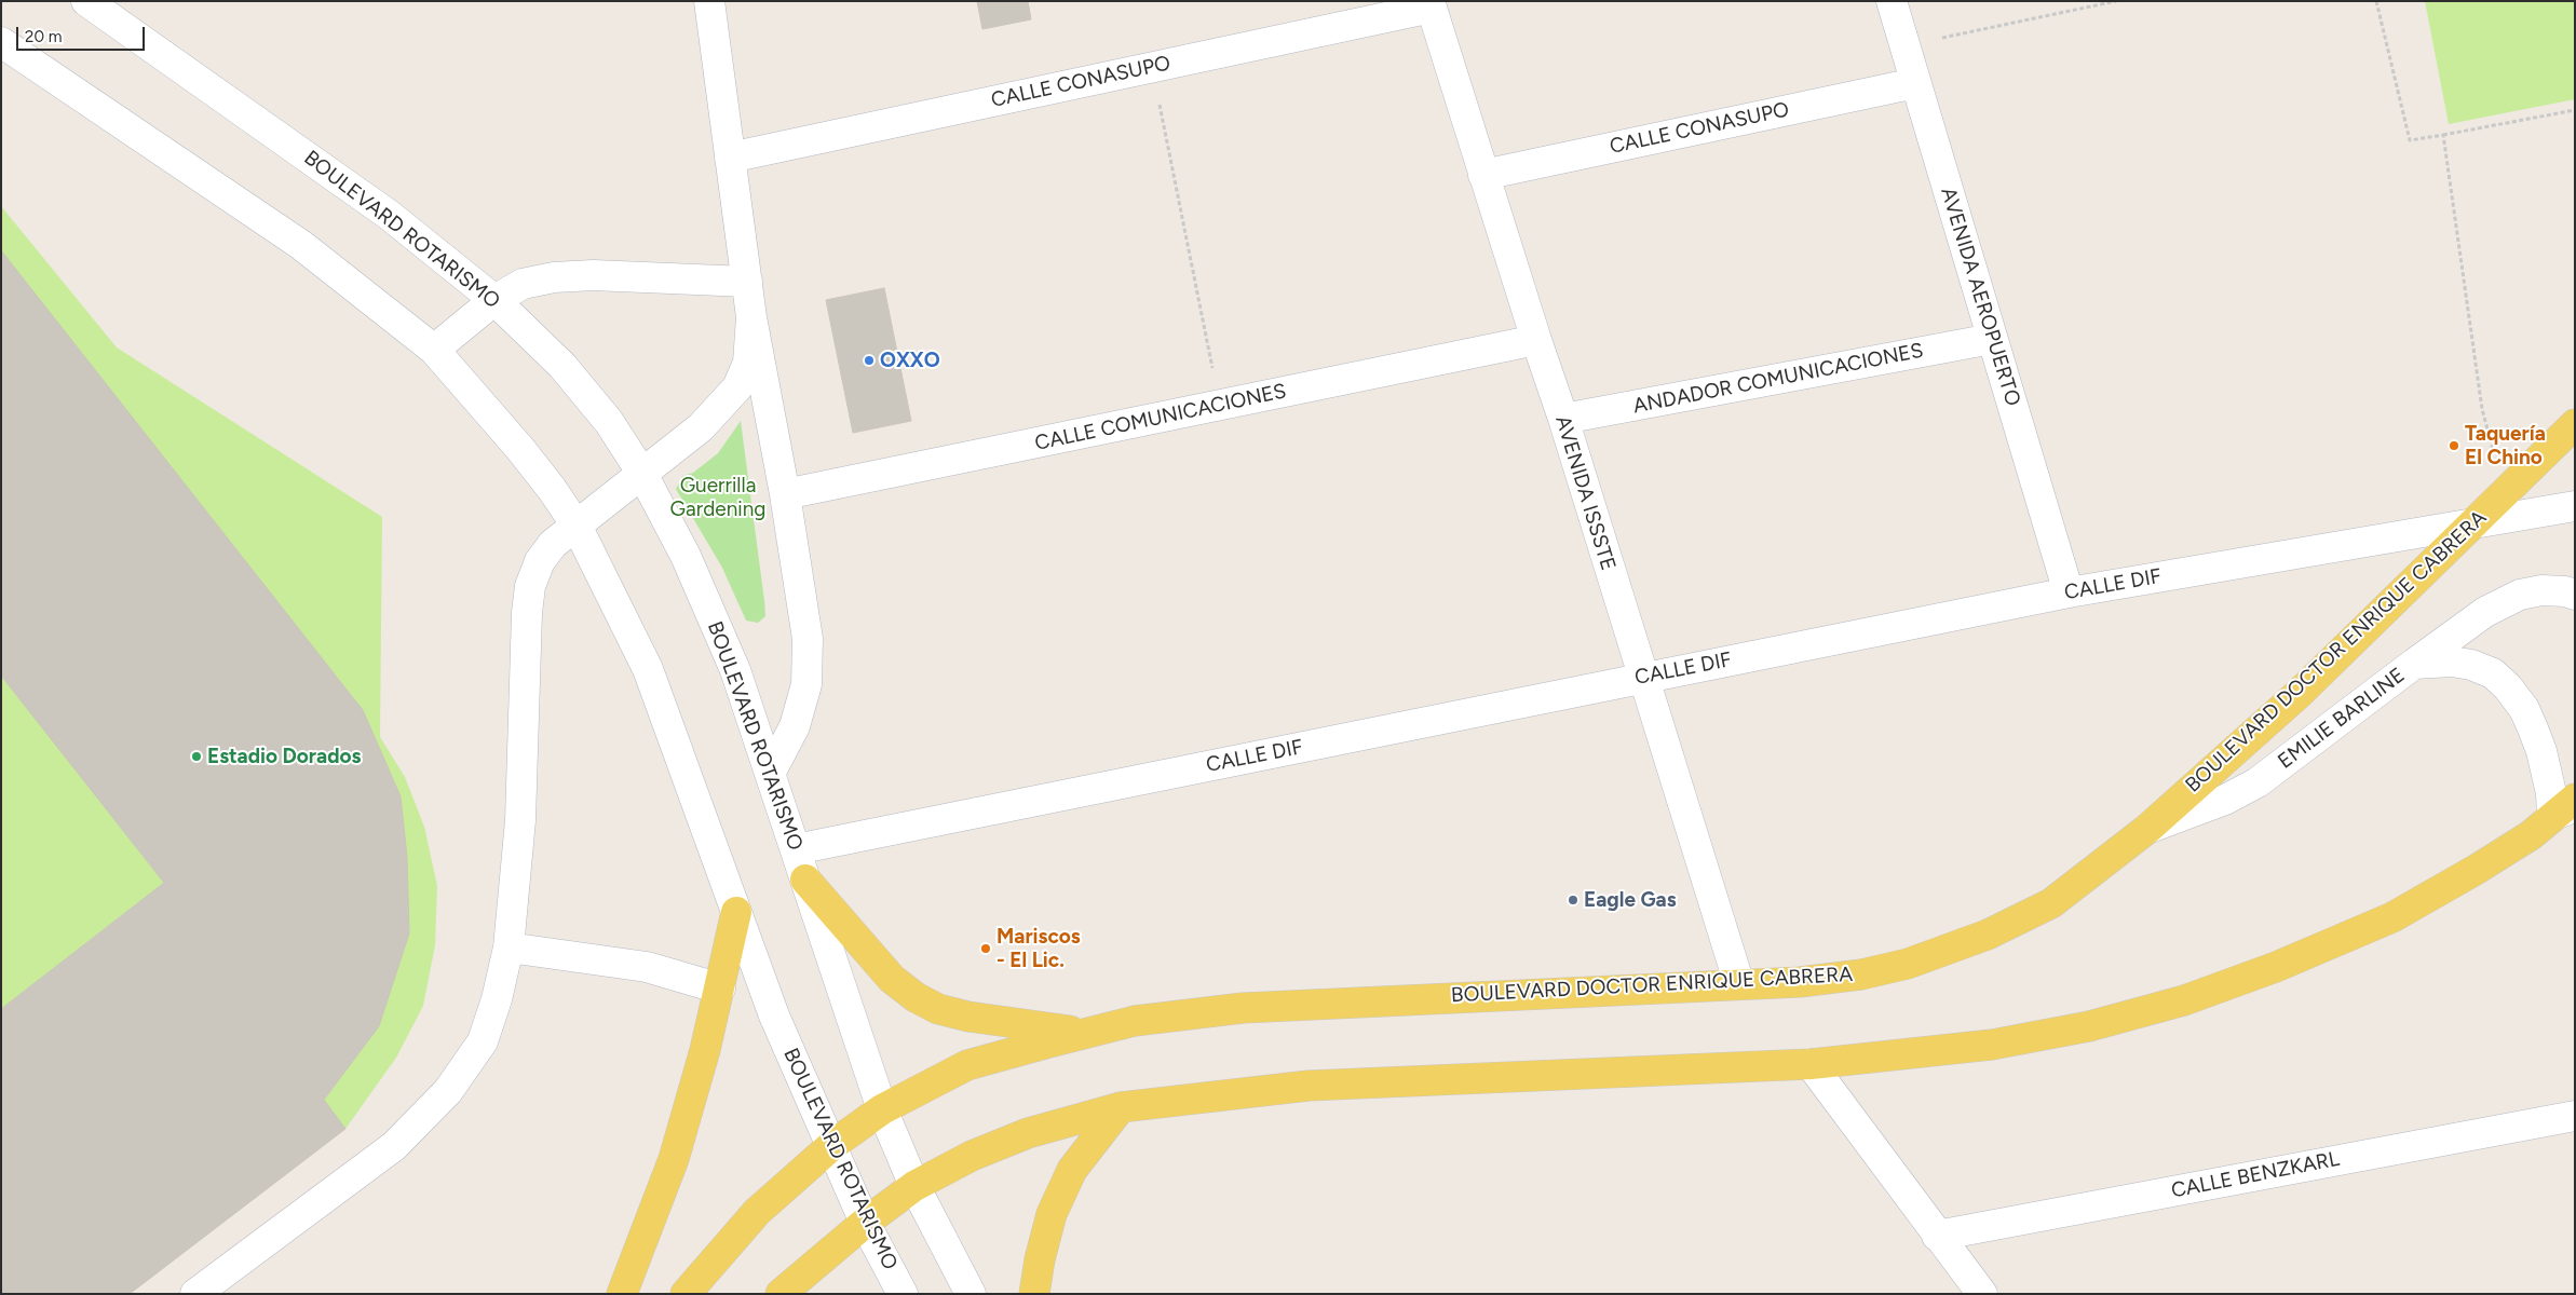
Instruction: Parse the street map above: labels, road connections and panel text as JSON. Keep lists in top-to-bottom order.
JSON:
{
  "streets": {
    "main road": ["BOULEVARD DOCTOR ENRIQUE CABRERA"],
    "street": [
      "CALLE CONASUPO",
      "BOULEVARD ROTARISMO",
      "AVENIDA AEROPUERTO",
      "ANDADOR COMUNICACIONES",
      "CALLE COMUNICACIONES",
      "AVENIDA ISSSTE",
      "CALLE DIF",
      "EMILIE BARLINE",
      "CALLE BENZKARL"
    ]
  },
  "crossings": [
    ["CALLE CONASUPO", "AVENIDA AEROPUERTO"],
    ["CALLE CONASUPO", "AVENIDA ISSSTE"],
    ["BOULEVARD ROTARISMO", "CALLE DIF"],
    ["BOULEVARD ROTARISMO", "BOULEVARD DOCTOR ENRIQUE CABRERA"],
    ["AVENIDA AEROPUERTO", "ANDADOR COMUNICACIONES"],
    ["AVENIDA AEROPUERTO", "CALLE DIF"],
    ["ANDADOR COMUNICACIONES", "AVENIDA ISSSTE"],
    ["CALLE COMUNICACIONES", "AVENIDA ISSSTE"],
    ["AVENIDA ISSSTE", "CALLE DIF"],
    ["AVENIDA ISSSTE", "BOULEVARD DOCTOR ENRIQUE CABRERA"],
    ["CALLE DIF", "BOULEVARD DOCTOR ENRIQUE CABRERA"],
    ["BOULEVARD DOCTOR ENRIQUE CABRERA", "EMILIE BARLINE"]
  ],
  "parks": ["Guerrilla Gardening"],
  "places": [
    "OXXO",
    "Taquería El Chino",
    "Estadio Dorados",
    "Eagle Gas",
    "Mariscos - El Lic."
  ],
  "scale_bar": "20 m"
}
